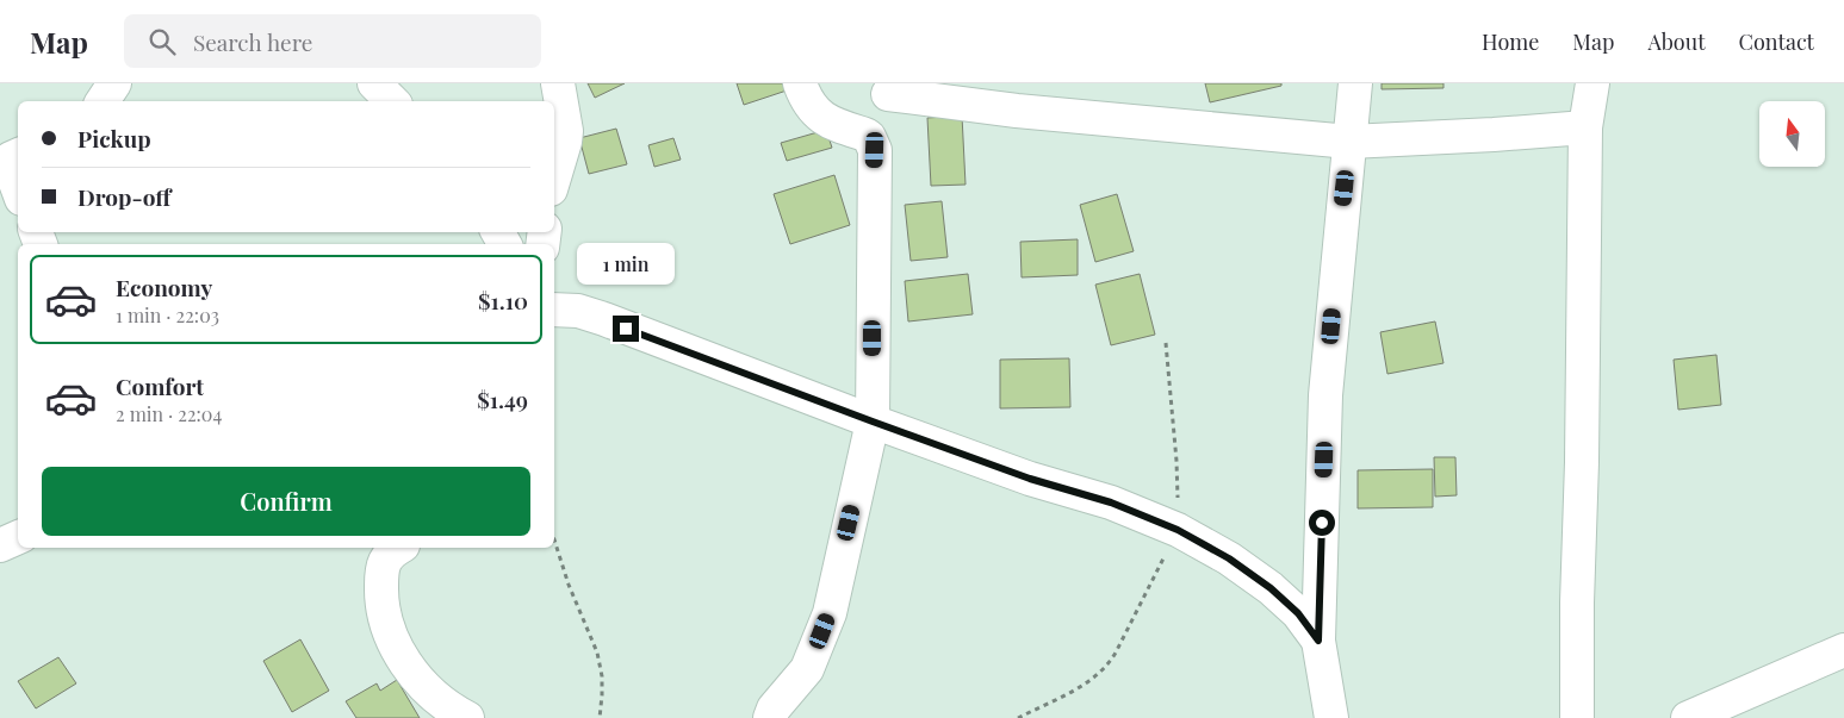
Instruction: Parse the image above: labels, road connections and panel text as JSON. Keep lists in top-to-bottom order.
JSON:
{
  "north": "top",
  "page": {
    "header": "Map",
    "search": "Search here",
    "nav": [
      "Home",
      "Map",
      "About",
      "Contact"
    ],
    "banner": ["Pickup", "Drop-off"],
    "bubble": "1 min",
    "list": [
      {
        "name": "Economy",
        "note": "1 min · 22:03",
        "value": "$1.10"
      },
      {
        "name": "Comfort",
        "note": "2 min · 22:04",
        "value": "$1.49"
      }
    ],
    "buttons": "Confirm"
  }
}
